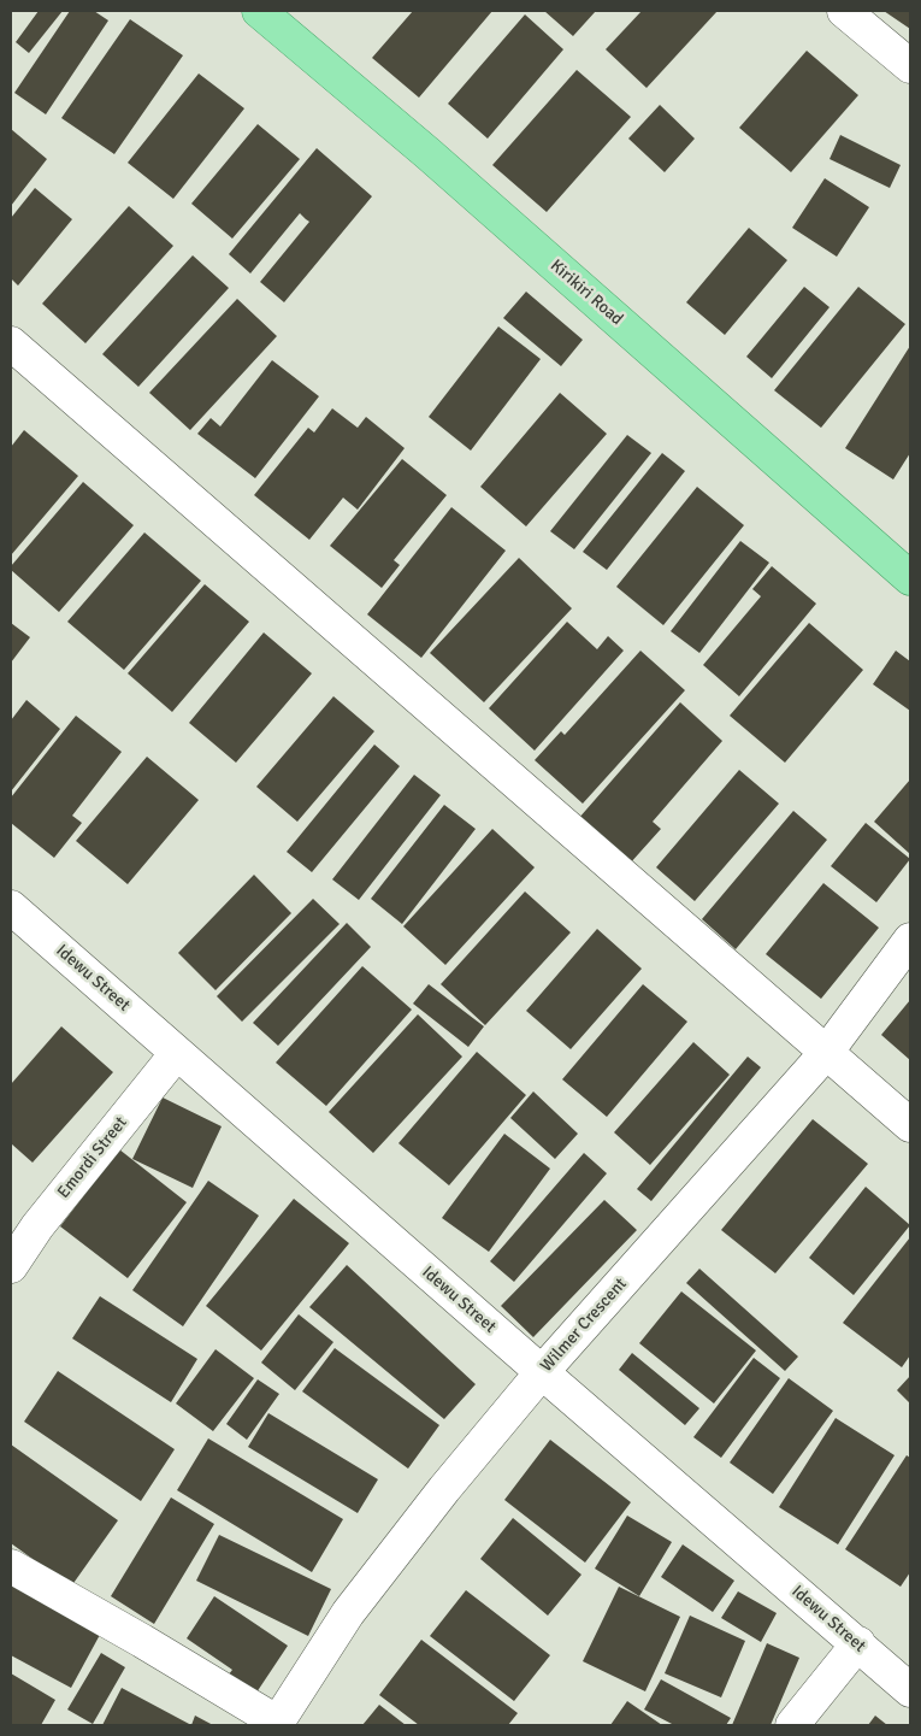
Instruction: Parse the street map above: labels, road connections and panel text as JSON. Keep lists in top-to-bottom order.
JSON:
{
  "streets": {
    "main road": ["Kirikiri Road"],
    "street": ["Idewu Street", "Emordi Street", "Wilmer Crescent"]
  },
  "crossings": [
    ["Idewu Street", "Emordi Street"],
    ["Idewu Street", "Wilmer Crescent"]
  ]
}
